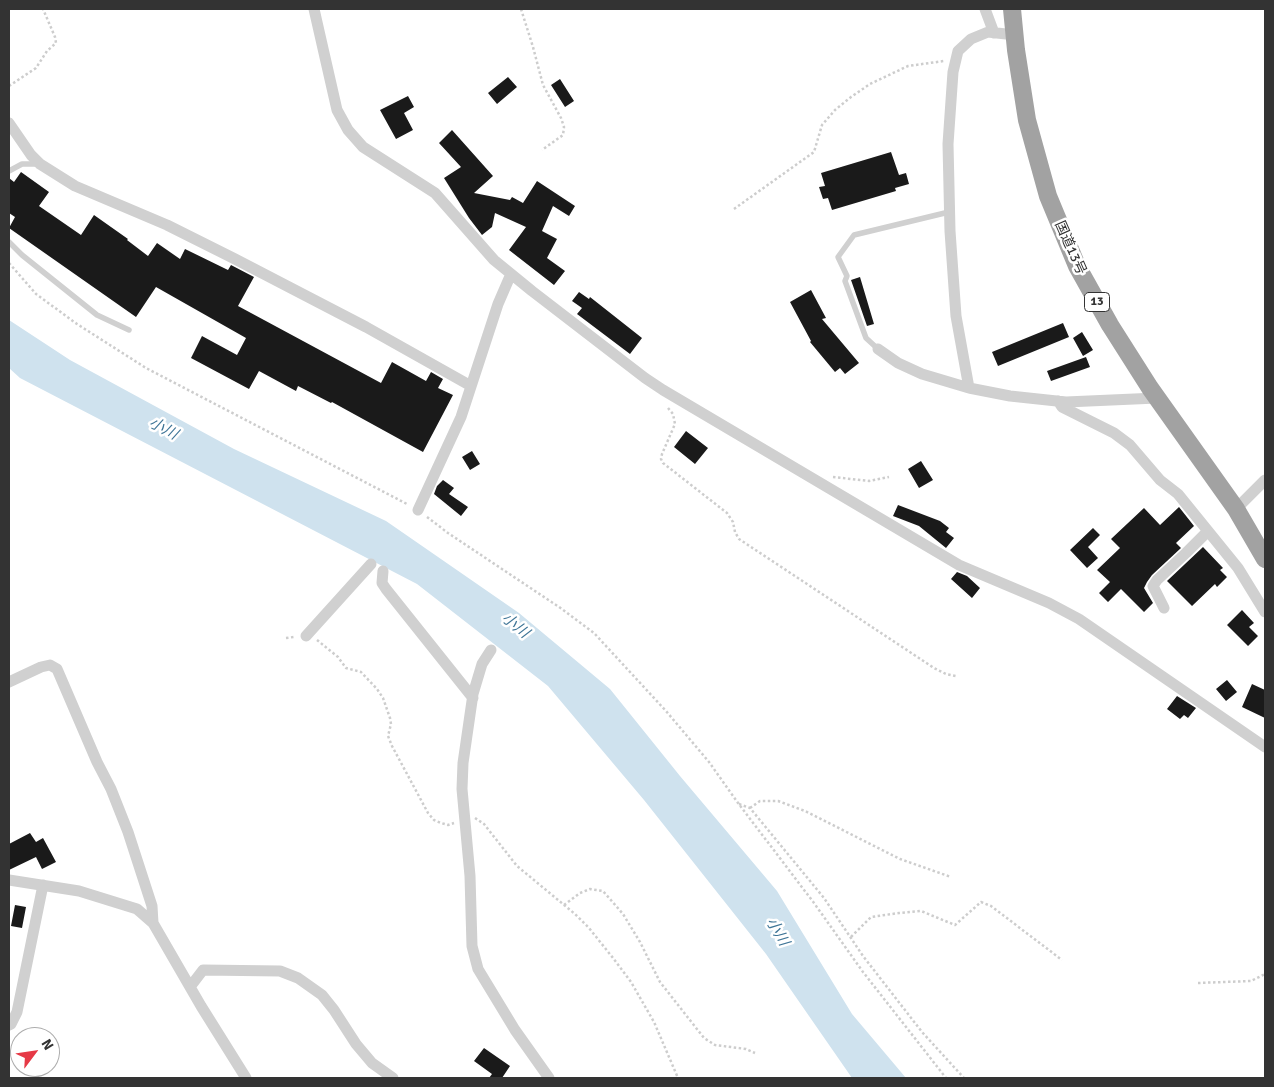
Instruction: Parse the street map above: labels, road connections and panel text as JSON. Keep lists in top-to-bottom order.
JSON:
{
  "streets": {
    "highway": ["国道13号", "13"]
  },
  "water": ["小川"],
  "north": "top right"
}
